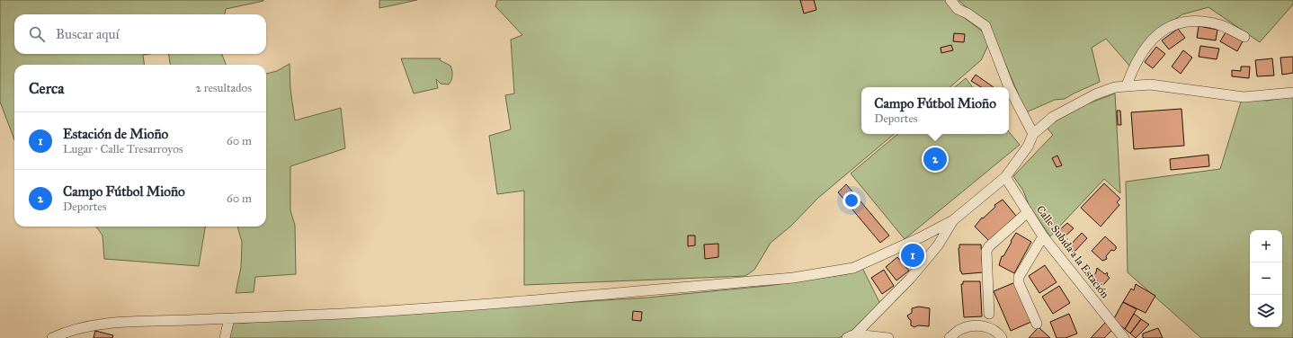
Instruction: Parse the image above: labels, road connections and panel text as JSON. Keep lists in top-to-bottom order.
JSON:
{
  "streets": {
    "street": ["Calle Subida a la Estación"]
  },
  "page": {
    "search": "Buscar aquí",
    "heading": ["Cerca", "2 resultados"],
    "popup": ["Campo Fútbol Mioño", "Deportes"],
    "list": [
      {
        "mark": "1",
        "name": "Estación de Mioño",
        "note": "Lugar · Calle Tresarroyos",
        "value": "60 m"
      },
      {
        "mark": "2",
        "name": "Campo Fútbol Mioño",
        "note": "Deportes",
        "value": "60 m"
      }
    ],
    "pins": ["2", "1"],
    "map_buttons": ["+", "−"]
  }
}
